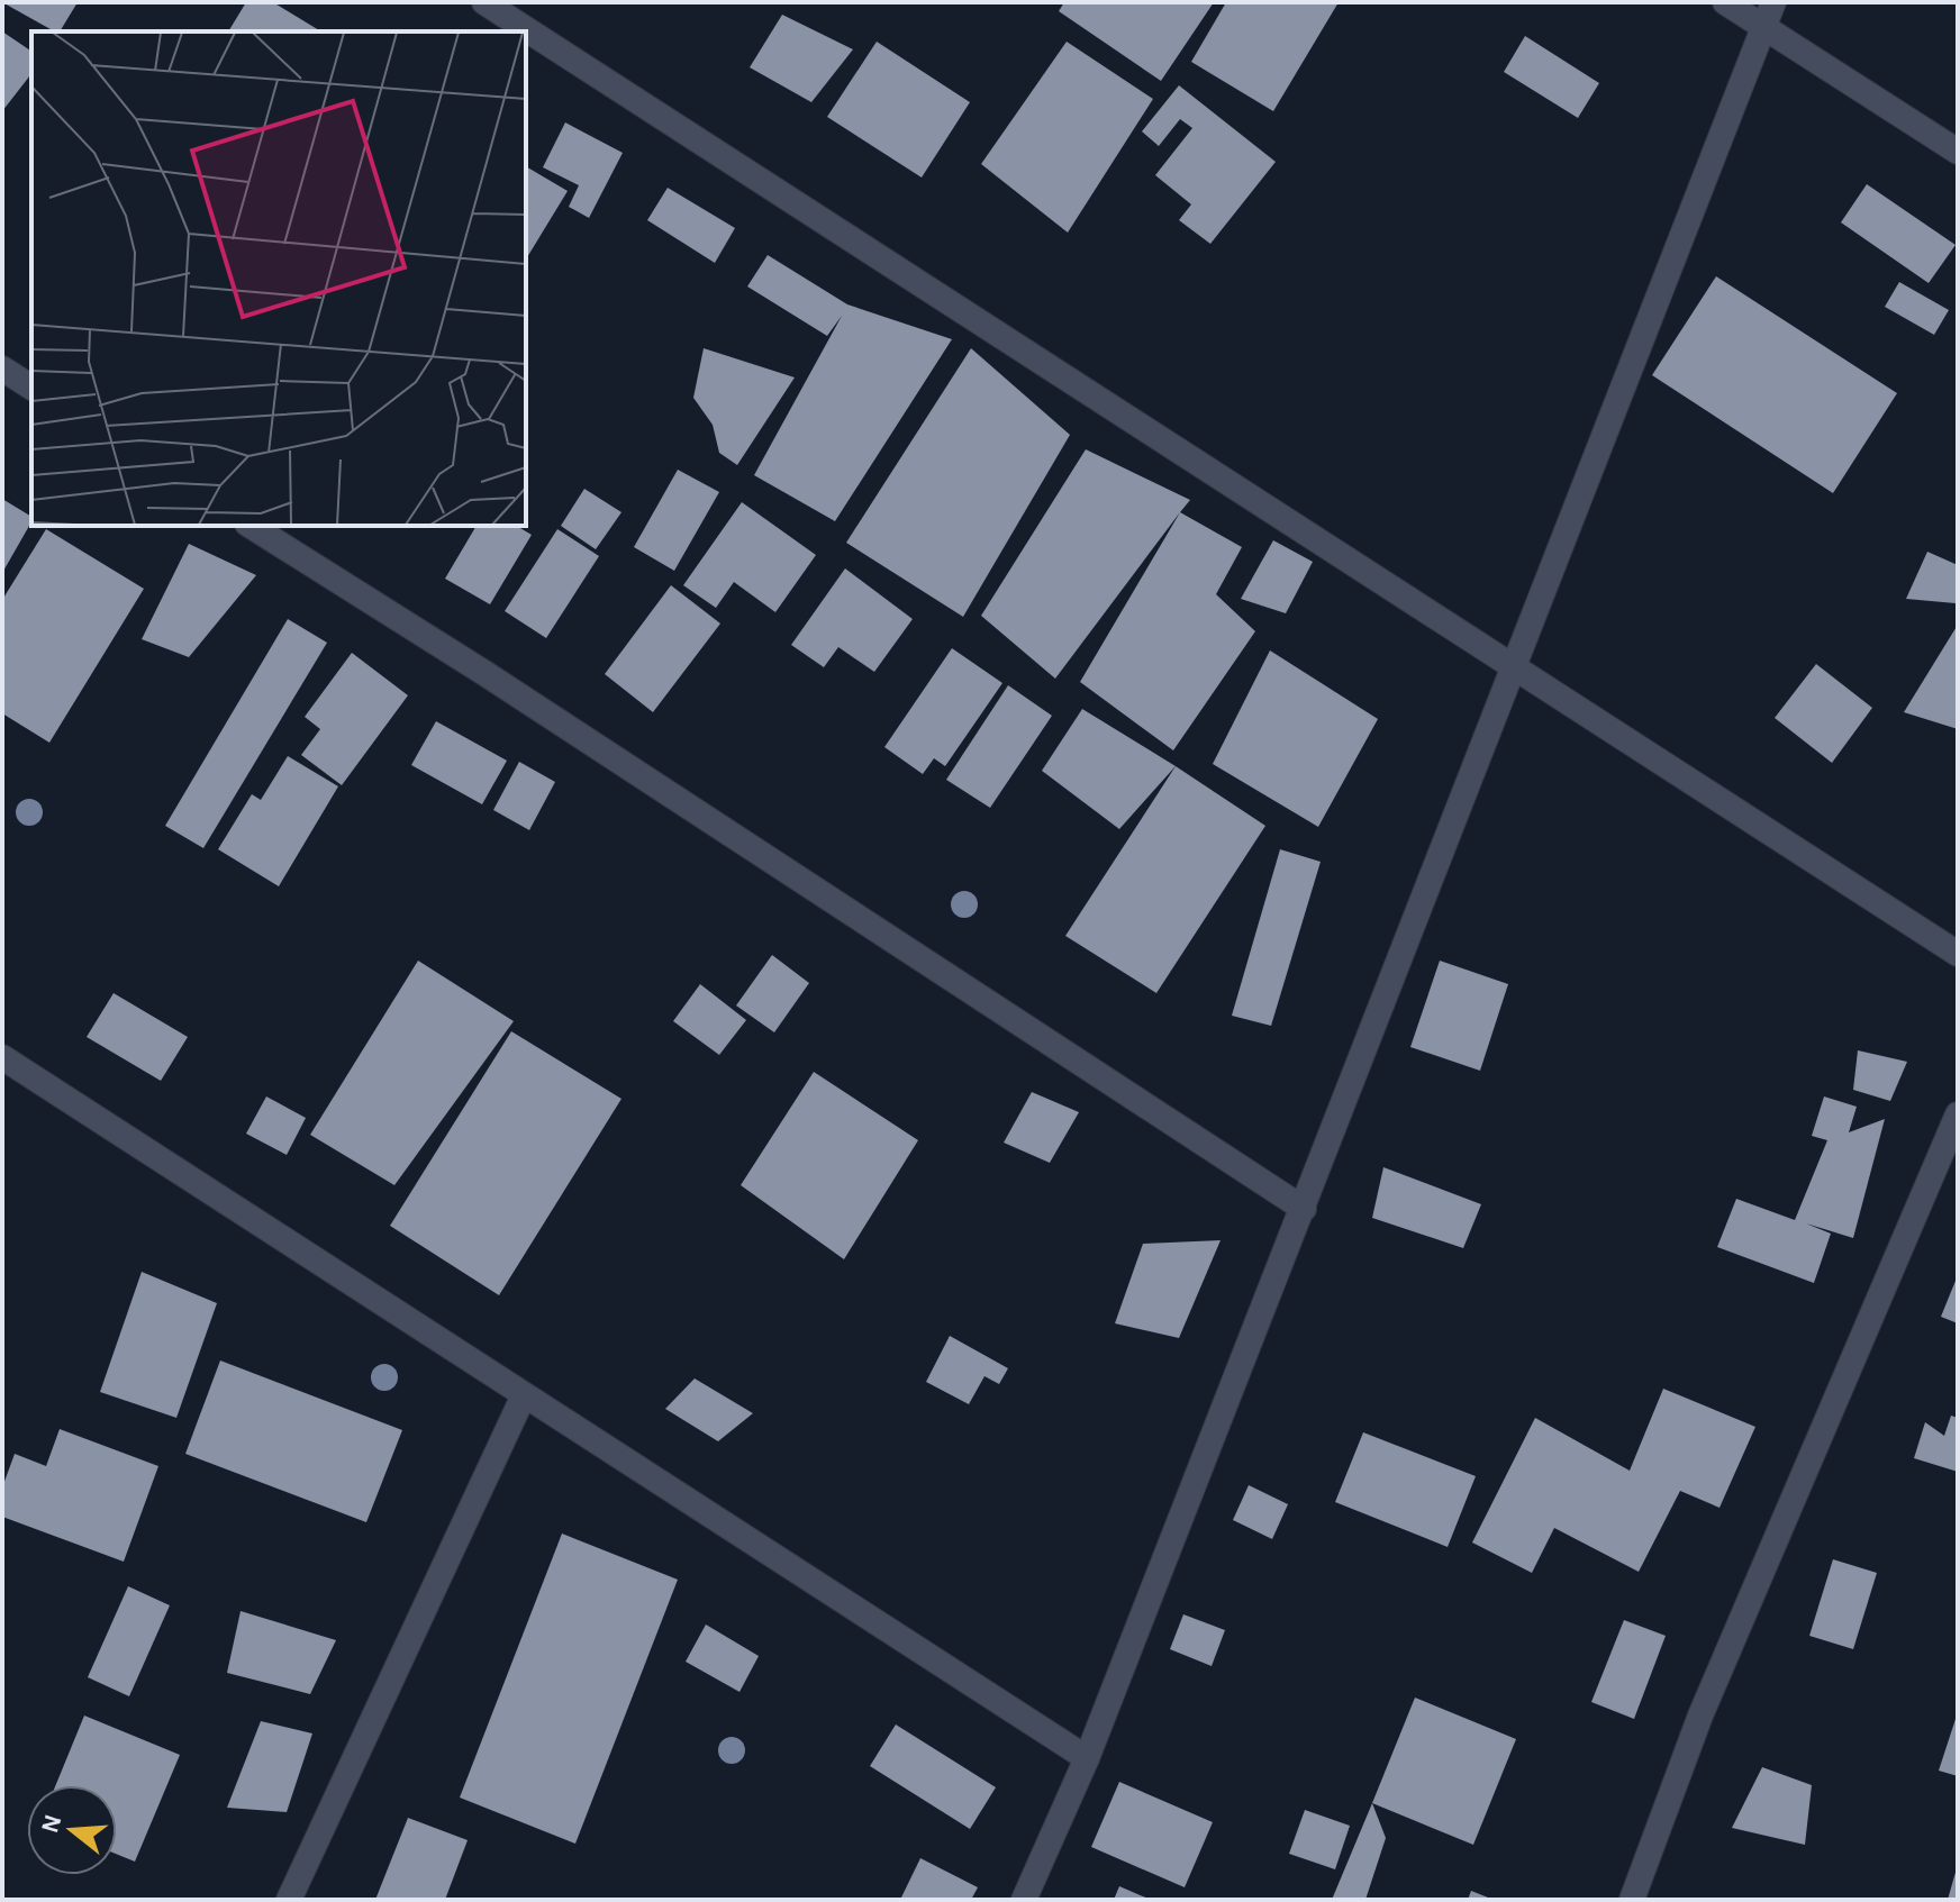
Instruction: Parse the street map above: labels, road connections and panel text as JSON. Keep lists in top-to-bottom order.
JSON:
{
  "north": "left"
}
